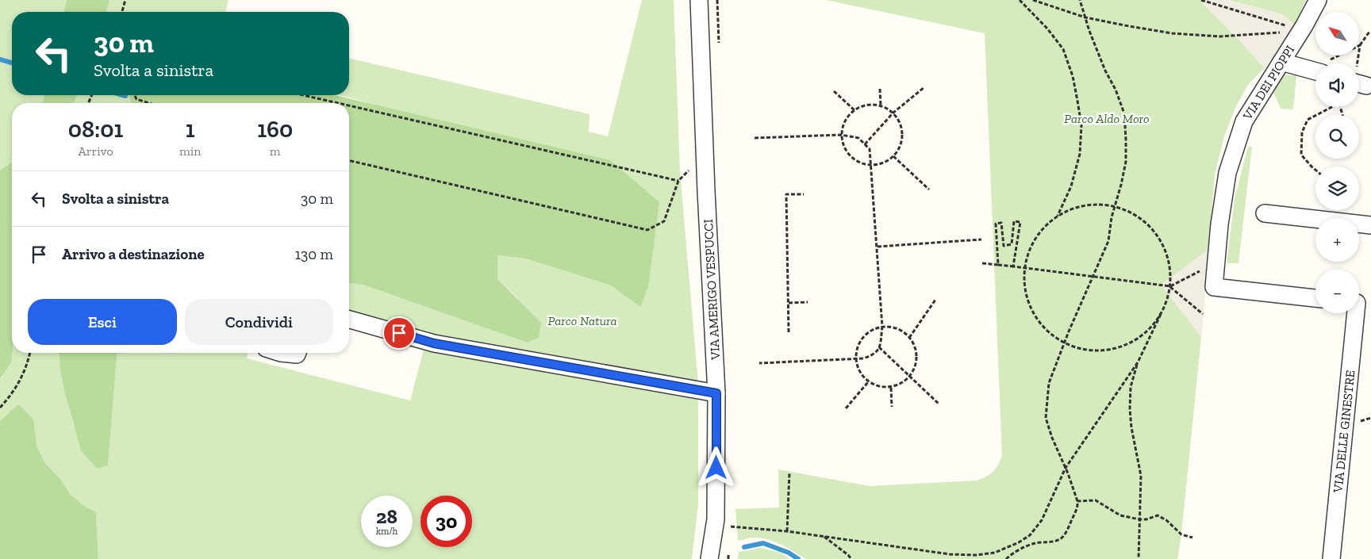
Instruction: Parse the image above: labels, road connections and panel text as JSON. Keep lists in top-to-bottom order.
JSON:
{
  "streets": {
    "street": ["VIA DEI PIOPPI", "VIA AMERIGO VESPUCCI", "VIA DELLE GINESTRE"]
  },
  "parks": ["Parco Aldo Moro", "Parco Natura"],
  "north": "top left",
  "page": {
    "map_buttons": ["+", "−"],
    "turn": ["30 m", "Svolta a sinistra"],
    "eta": [
      "08:01",
      "Arrivo",
      "1",
      "min",
      "160",
      "m"
    ],
    "list": [
      {
        "name": "Svolta a sinistra",
        "value": "30 m"
      },
      {
        "name": "Arrivo a destinazione",
        "value": "130 m"
      }
    ],
    "buttons": ["Esci", "Condividi"],
    "speed": "28 km/h",
    "limit": "30"
  }
}
